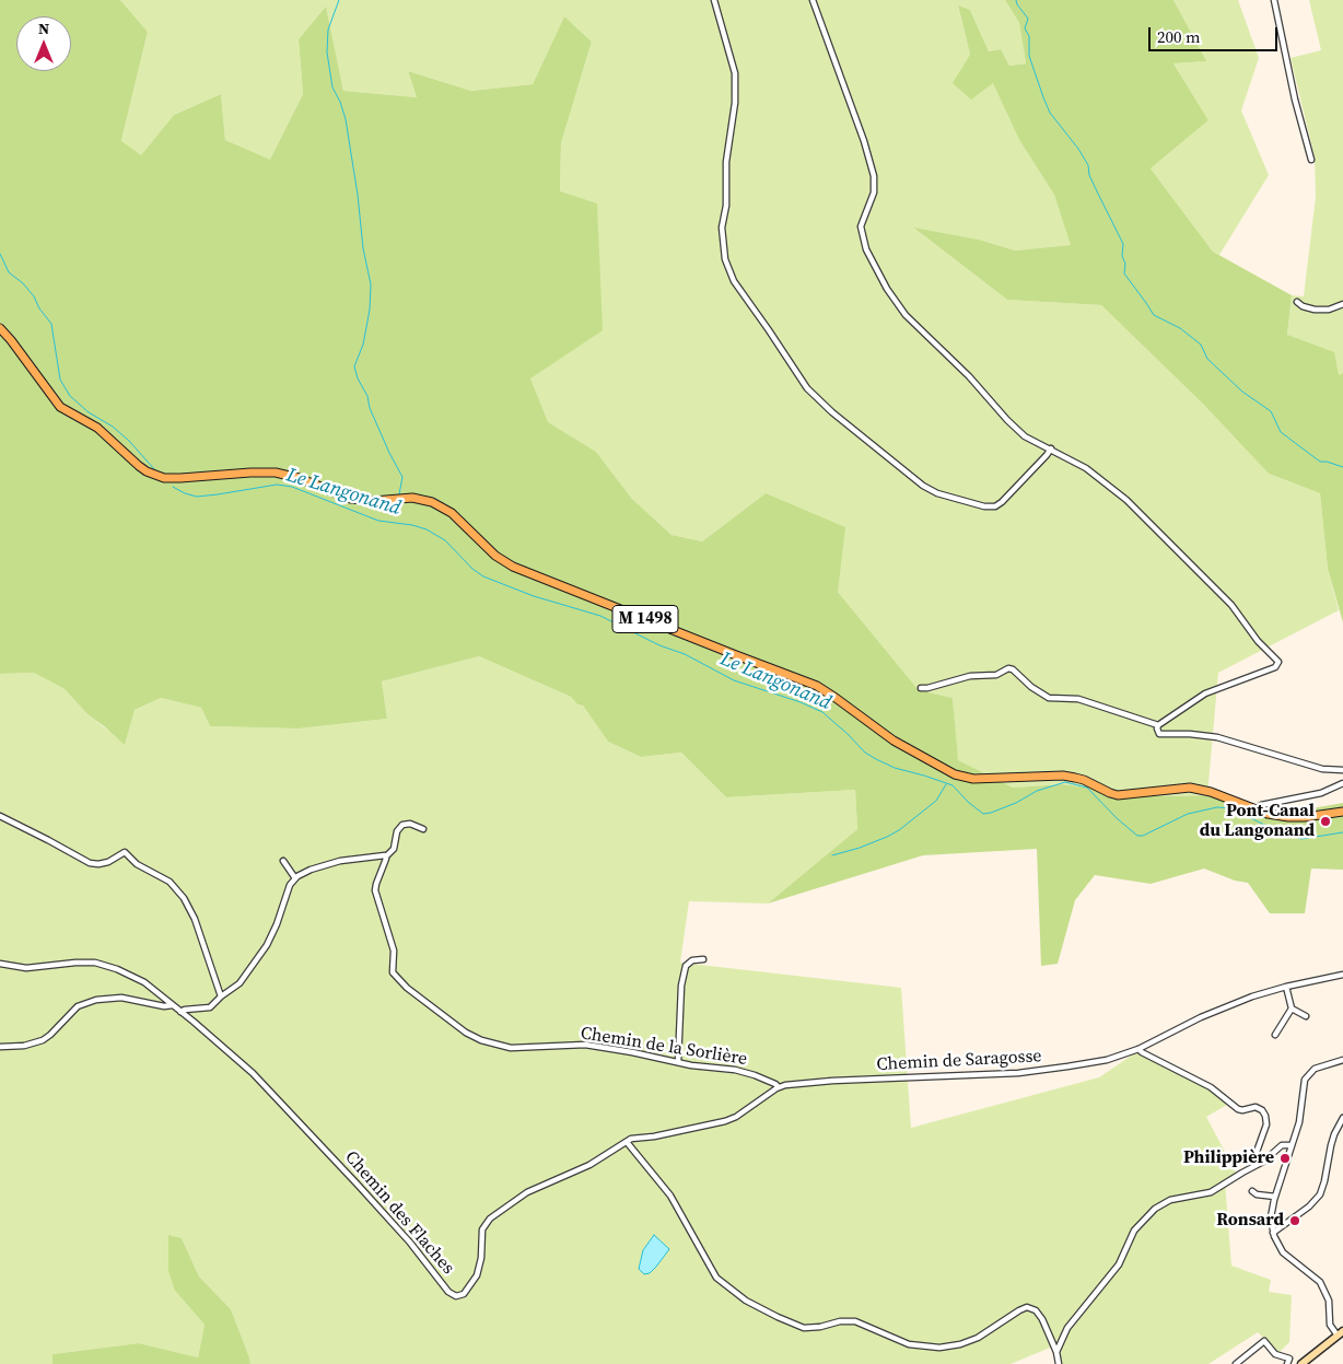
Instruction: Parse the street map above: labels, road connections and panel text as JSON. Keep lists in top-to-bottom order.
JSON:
{
  "streets": {
    "main road": ["M 1498"],
    "street": ["Chemin de la Sorlière", "Chemin de Saragosse", "Chemin des Flaches"]
  },
  "crossings": [
    ["Chemin de la Sorlière", "Chemin de Saragosse"],
    ["Chemin de la Sorlière", "Chemin des Flaches"],
    ["Chemin de Saragosse", "Chemin des Flaches"]
  ],
  "water": ["Le Langonand"],
  "places": ["Pont-Canal du Langonand", "Philippière", "Ronsard"],
  "scale_bar": "200 m",
  "north": "top"
}
